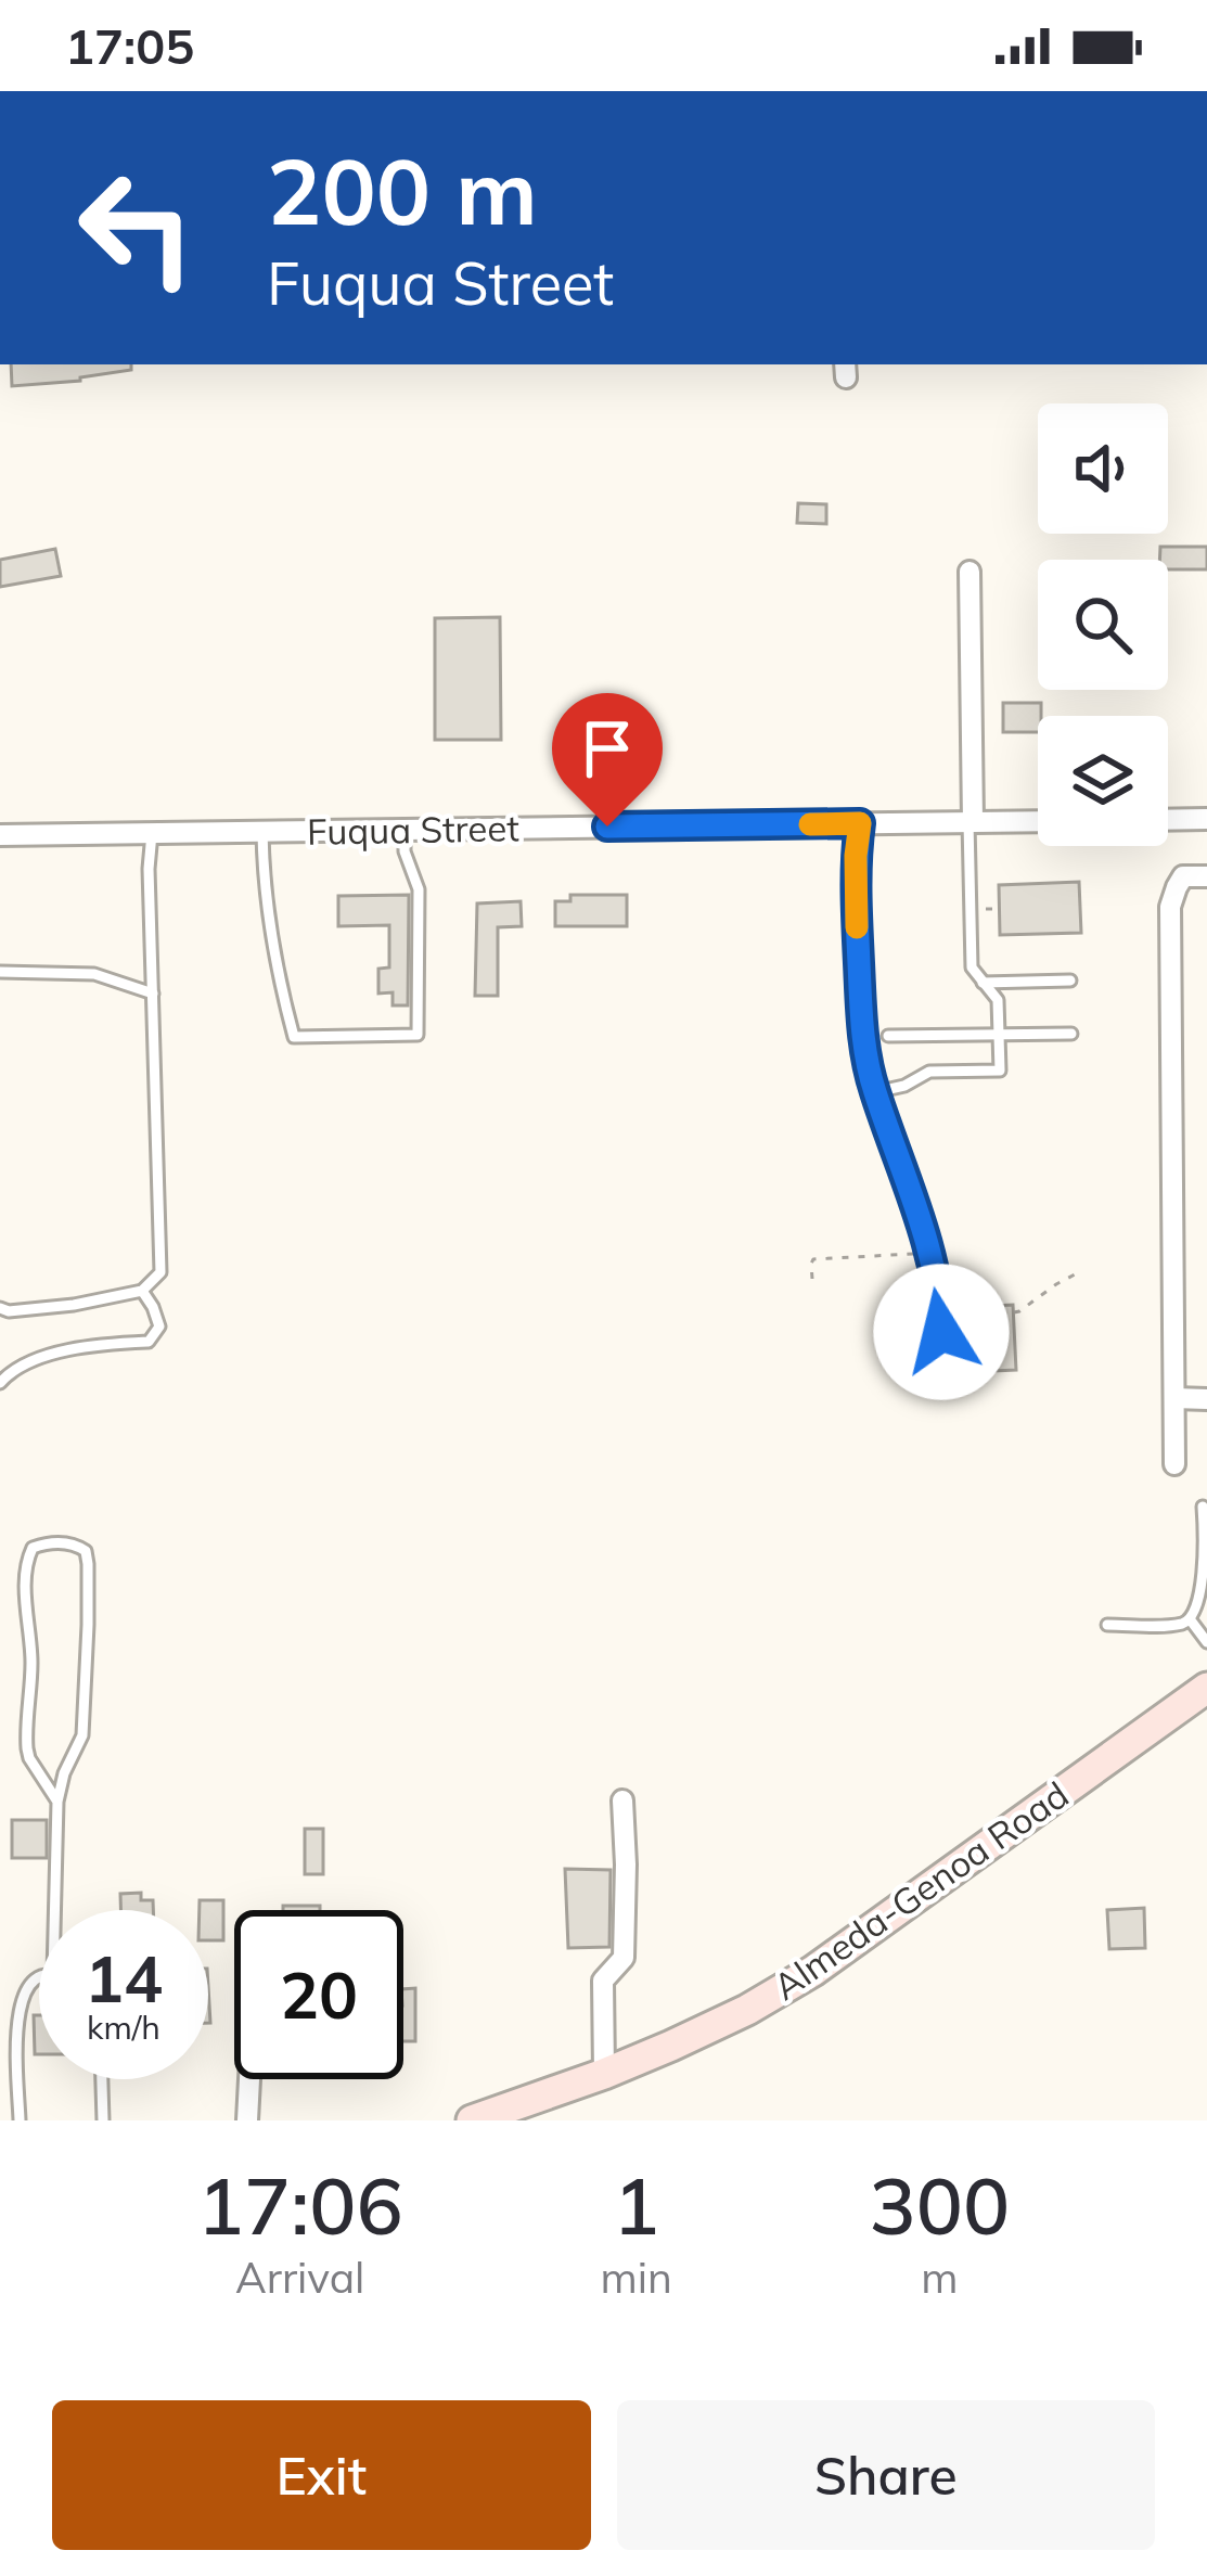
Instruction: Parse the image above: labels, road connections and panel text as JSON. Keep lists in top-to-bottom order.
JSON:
{
  "streets": {
    "main road": ["Almeda-Genoa Road"],
    "street": ["Fuqua Street"]
  },
  "page": {
    "status": "17:05",
    "turn": ["200 m", "Fuqua Street"],
    "speed": "14 km/h",
    "limit": "20",
    "eta": [
      "17:06",
      "Arrival",
      "1",
      "min",
      "300",
      "m"
    ],
    "buttons": ["Exit", "Share"]
  }
}
